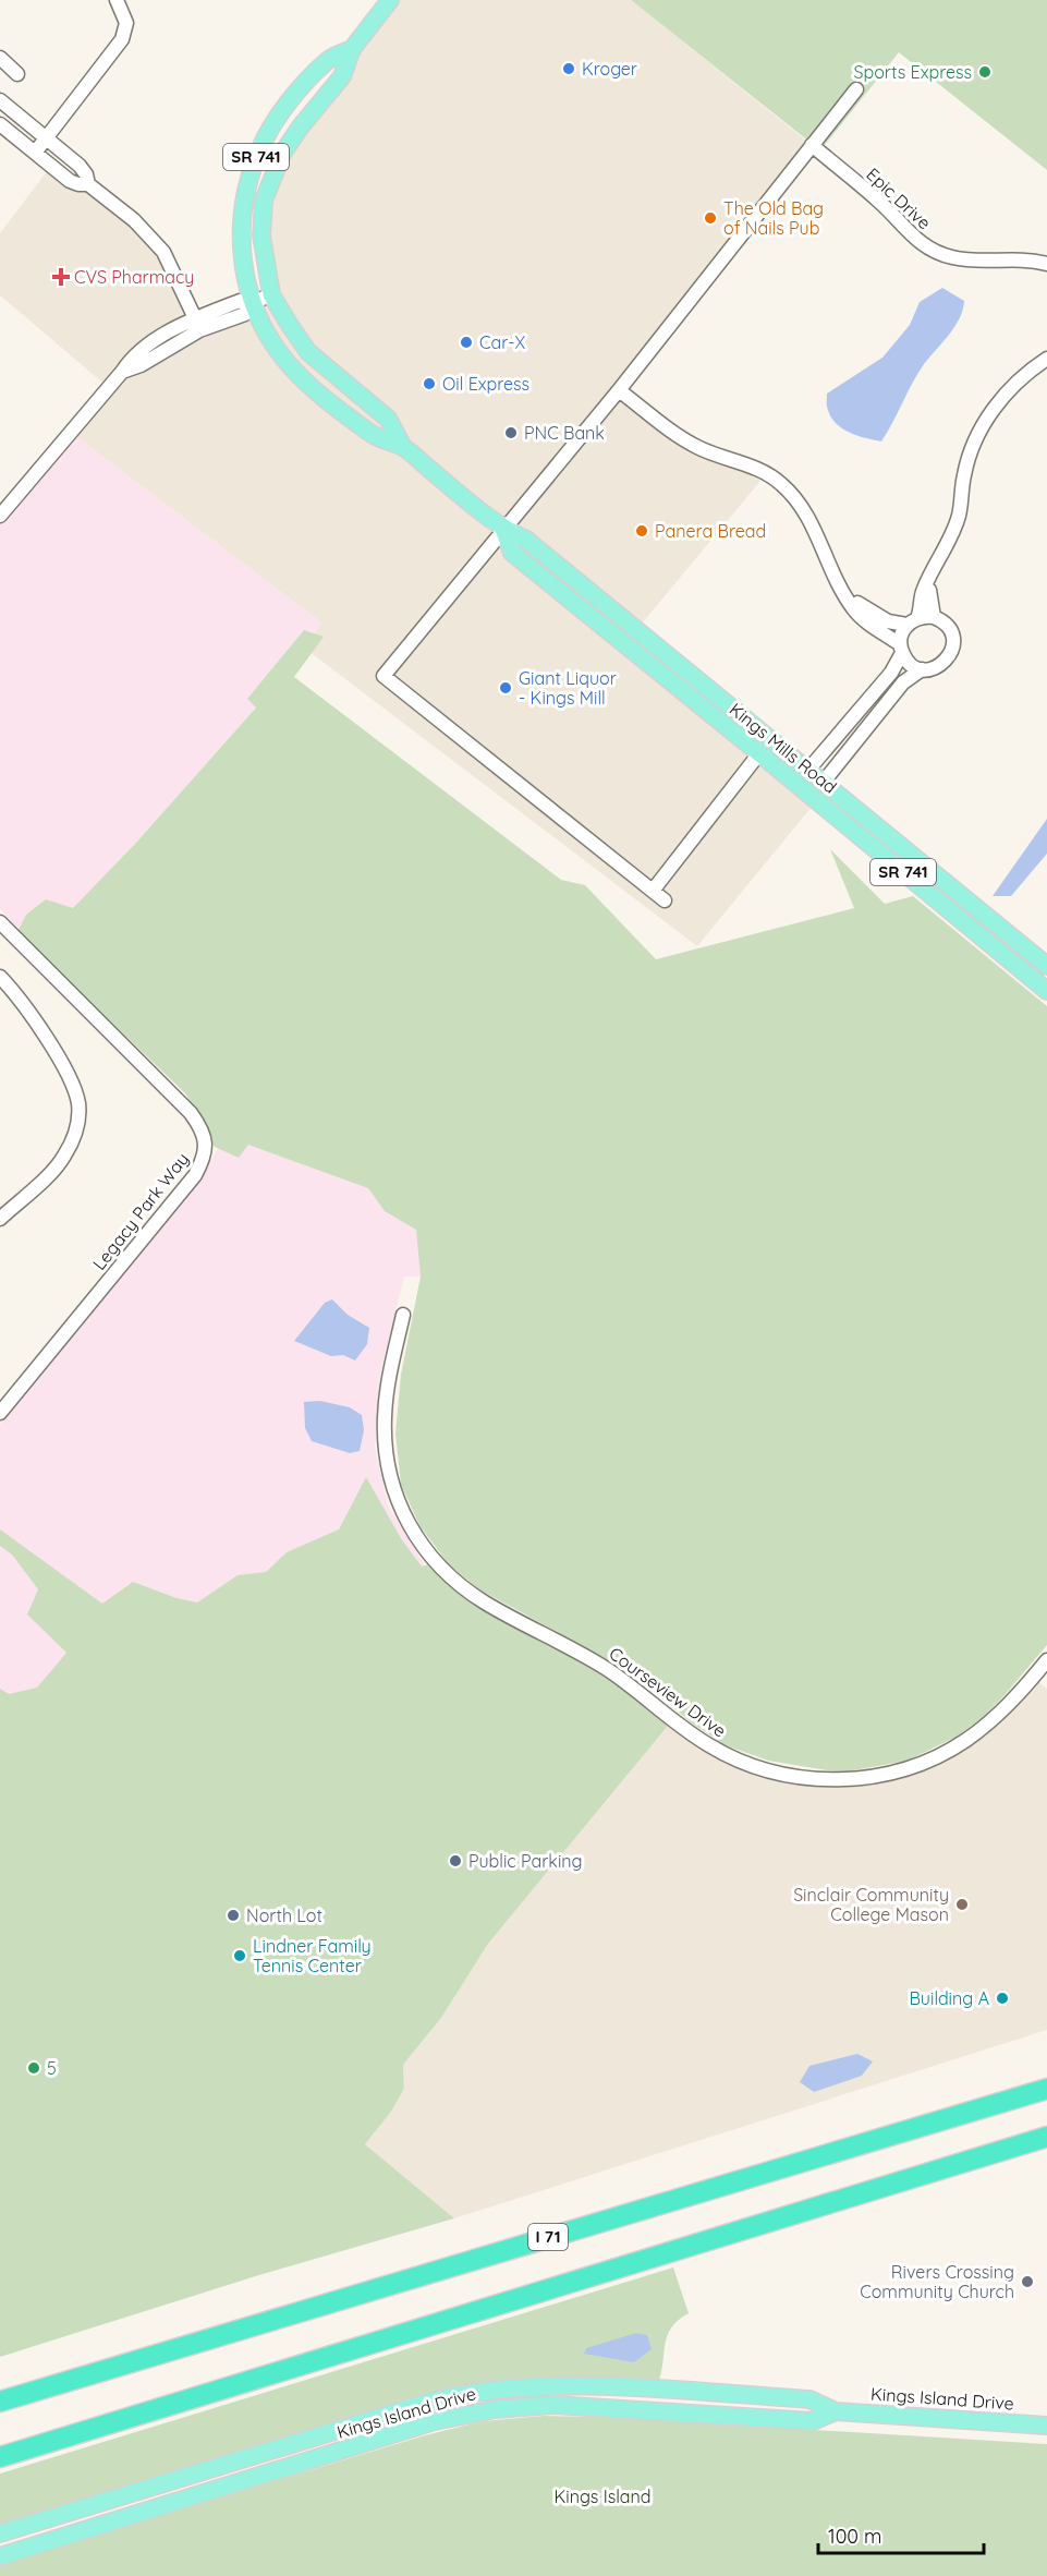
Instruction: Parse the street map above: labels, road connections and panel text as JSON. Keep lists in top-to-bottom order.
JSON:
{
  "streets": {
    "highway": ["I 71"],
    "main road": ["SR 741", "Kings Mills Road", "Kings Island Drive"],
    "street": ["Epic Drive", "Legacy Park Way", "Courseview Drive"]
  },
  "crossings": [
    ["SR 741", "Kings Mills Road"]
  ],
  "parks": ["Kings Island"],
  "places": {
    "other": [
      "Kroger",
      "Sports Express",
      "The Old Bag of Nails Pub",
      "Car-X",
      "Oil Express",
      "PNC Bank",
      "Panera Bread",
      "Giant Liquor - Kings Mill",
      "Public Parking",
      "Sinclair Community College Mason",
      "North Lot",
      "Lindner Family Tennis Center",
      "Building A",
      "5",
      "Rivers Crossing Community Church"
    ],
    "health": ["CVS Pharmacy"]
  },
  "scale_bar": "100 m"
}
